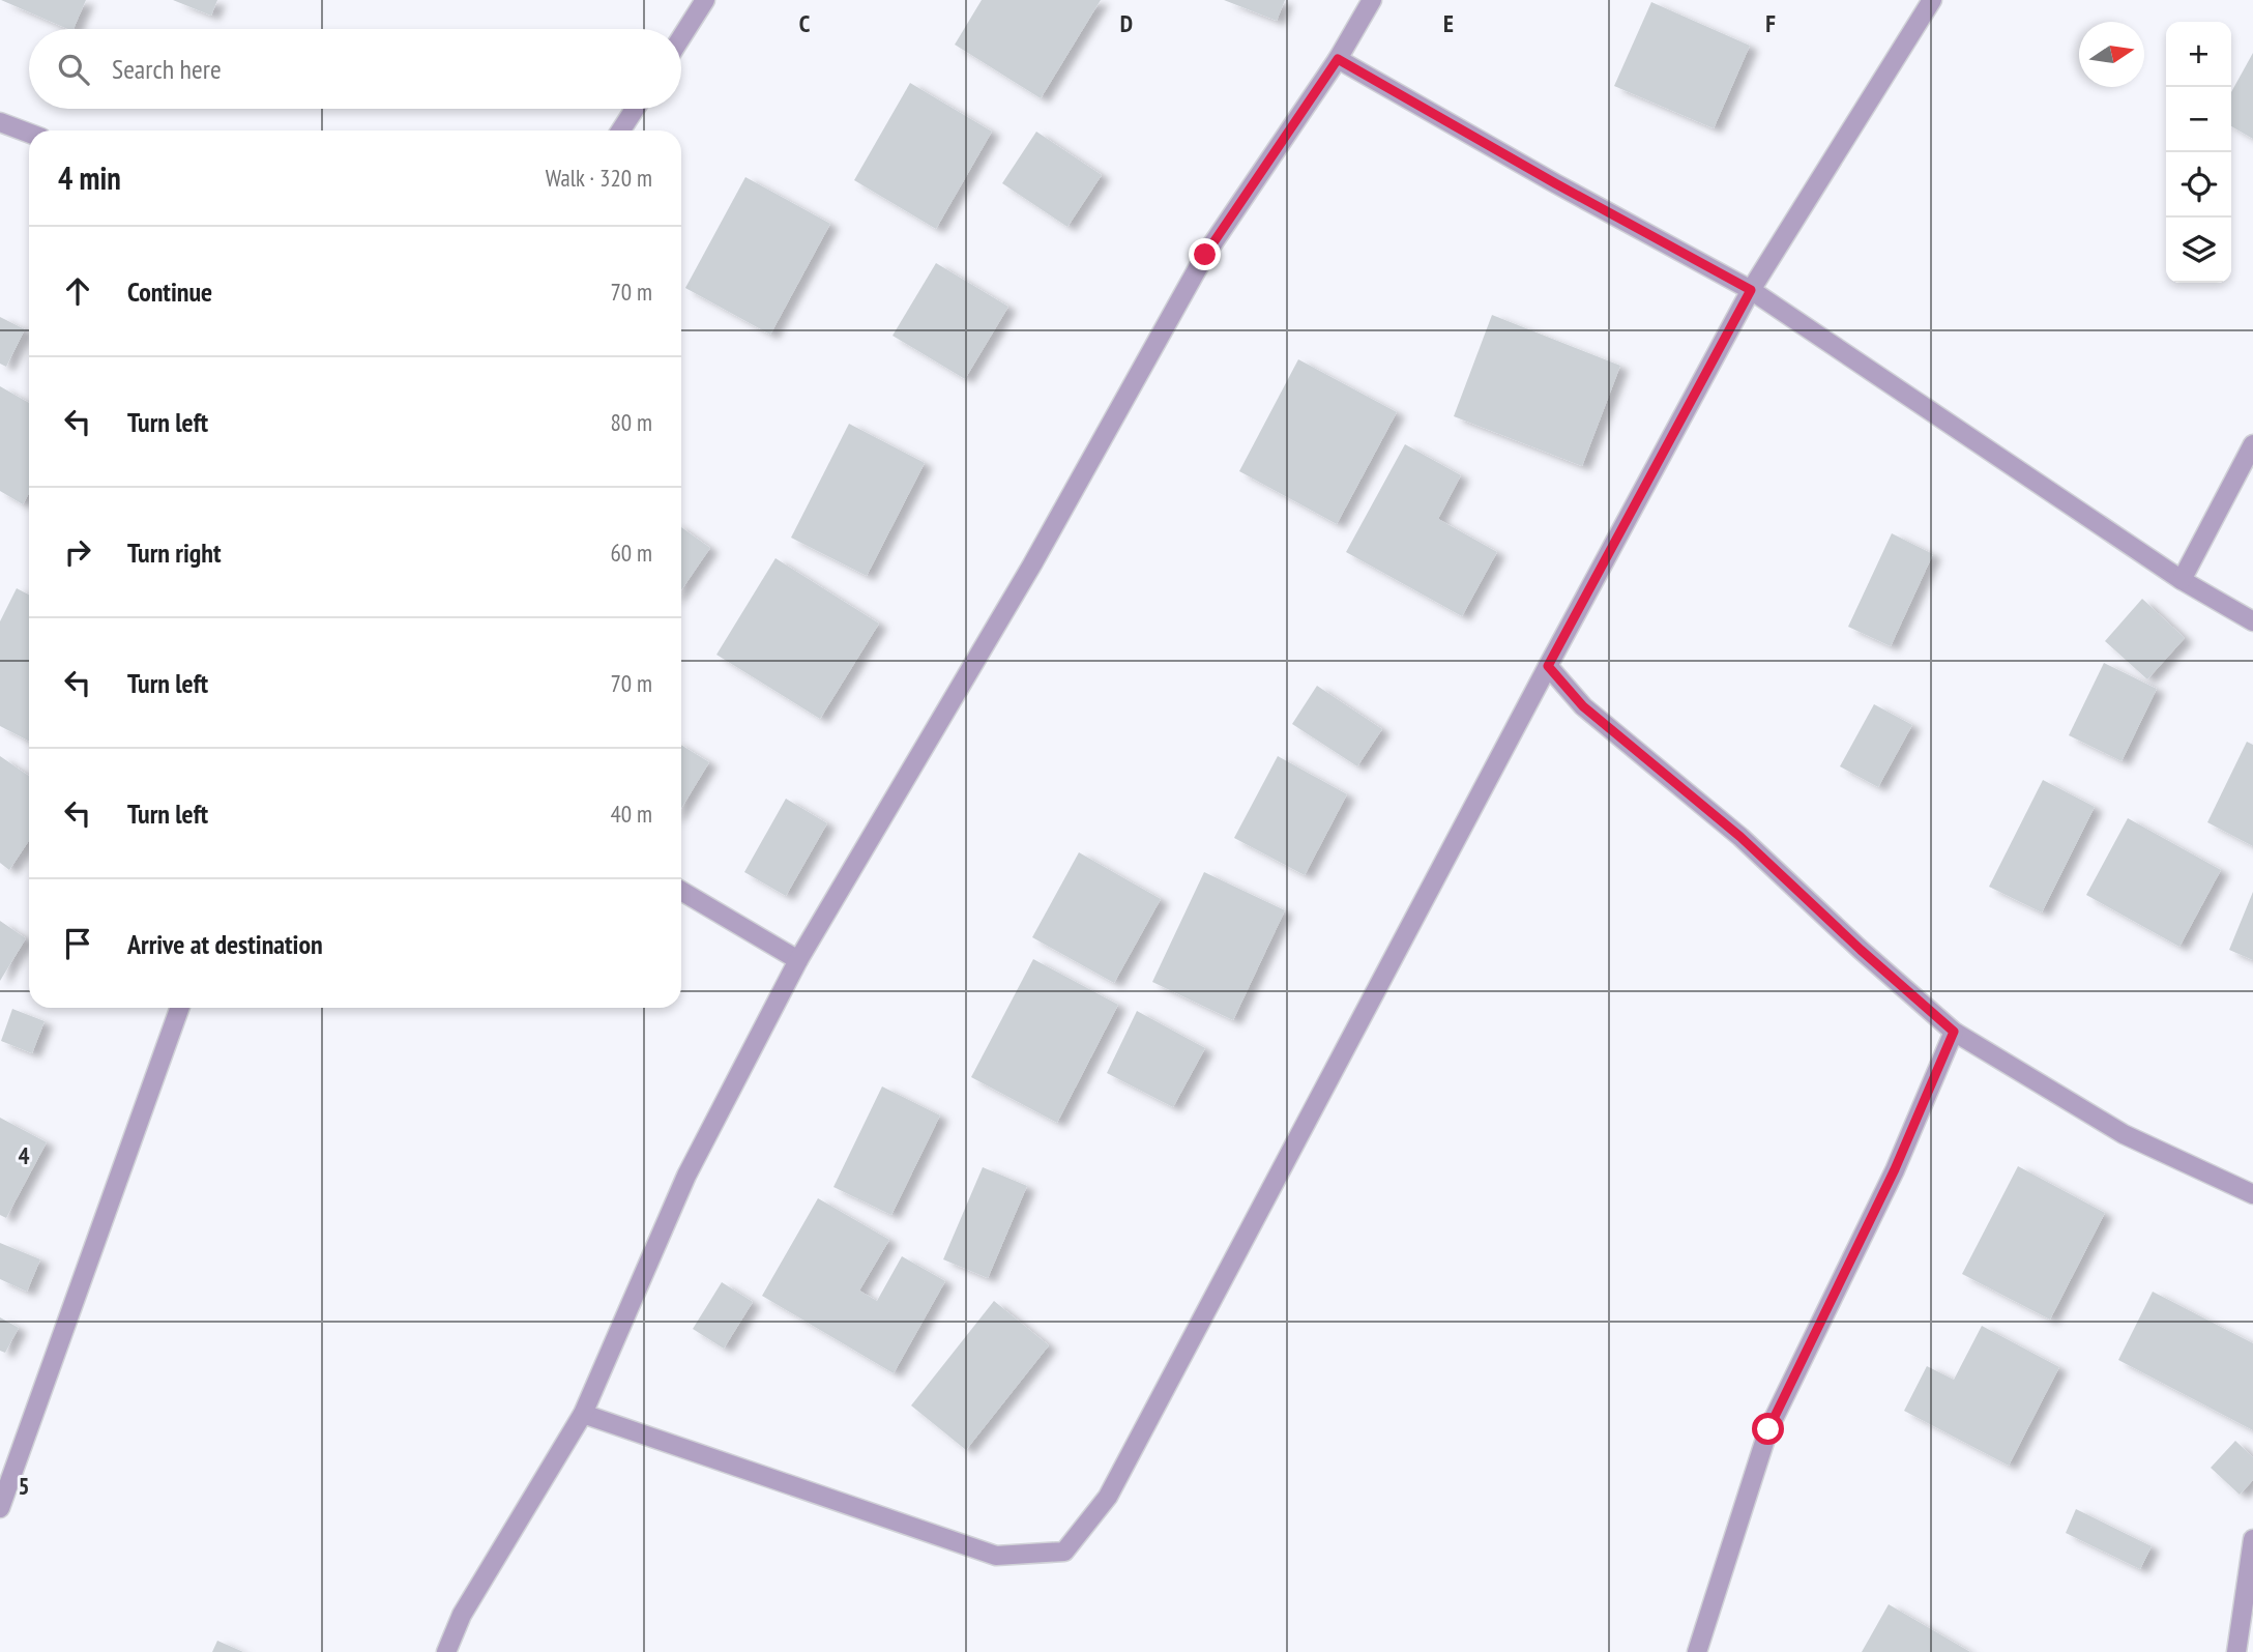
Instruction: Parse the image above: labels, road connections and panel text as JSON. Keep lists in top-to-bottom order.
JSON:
{
  "north": "right",
  "page": {
    "map_buttons": ["+", "−"],
    "search": "Search here",
    "heading": ["4 min", "Walk · 320 m"],
    "list": [
      ["Continue", "70 m"],
      ["Turn left", "80 m"],
      ["Turn right", "60 m"],
      ["Turn left", "70 m"],
      ["Turn left", "40 m"],
      "Arrive at destination"
    ]
  },
  "grid": {
    "columns": [
      "C",
      "D",
      "E",
      "F"
    ],
    "rows": ["4", "5"]
  }
}
